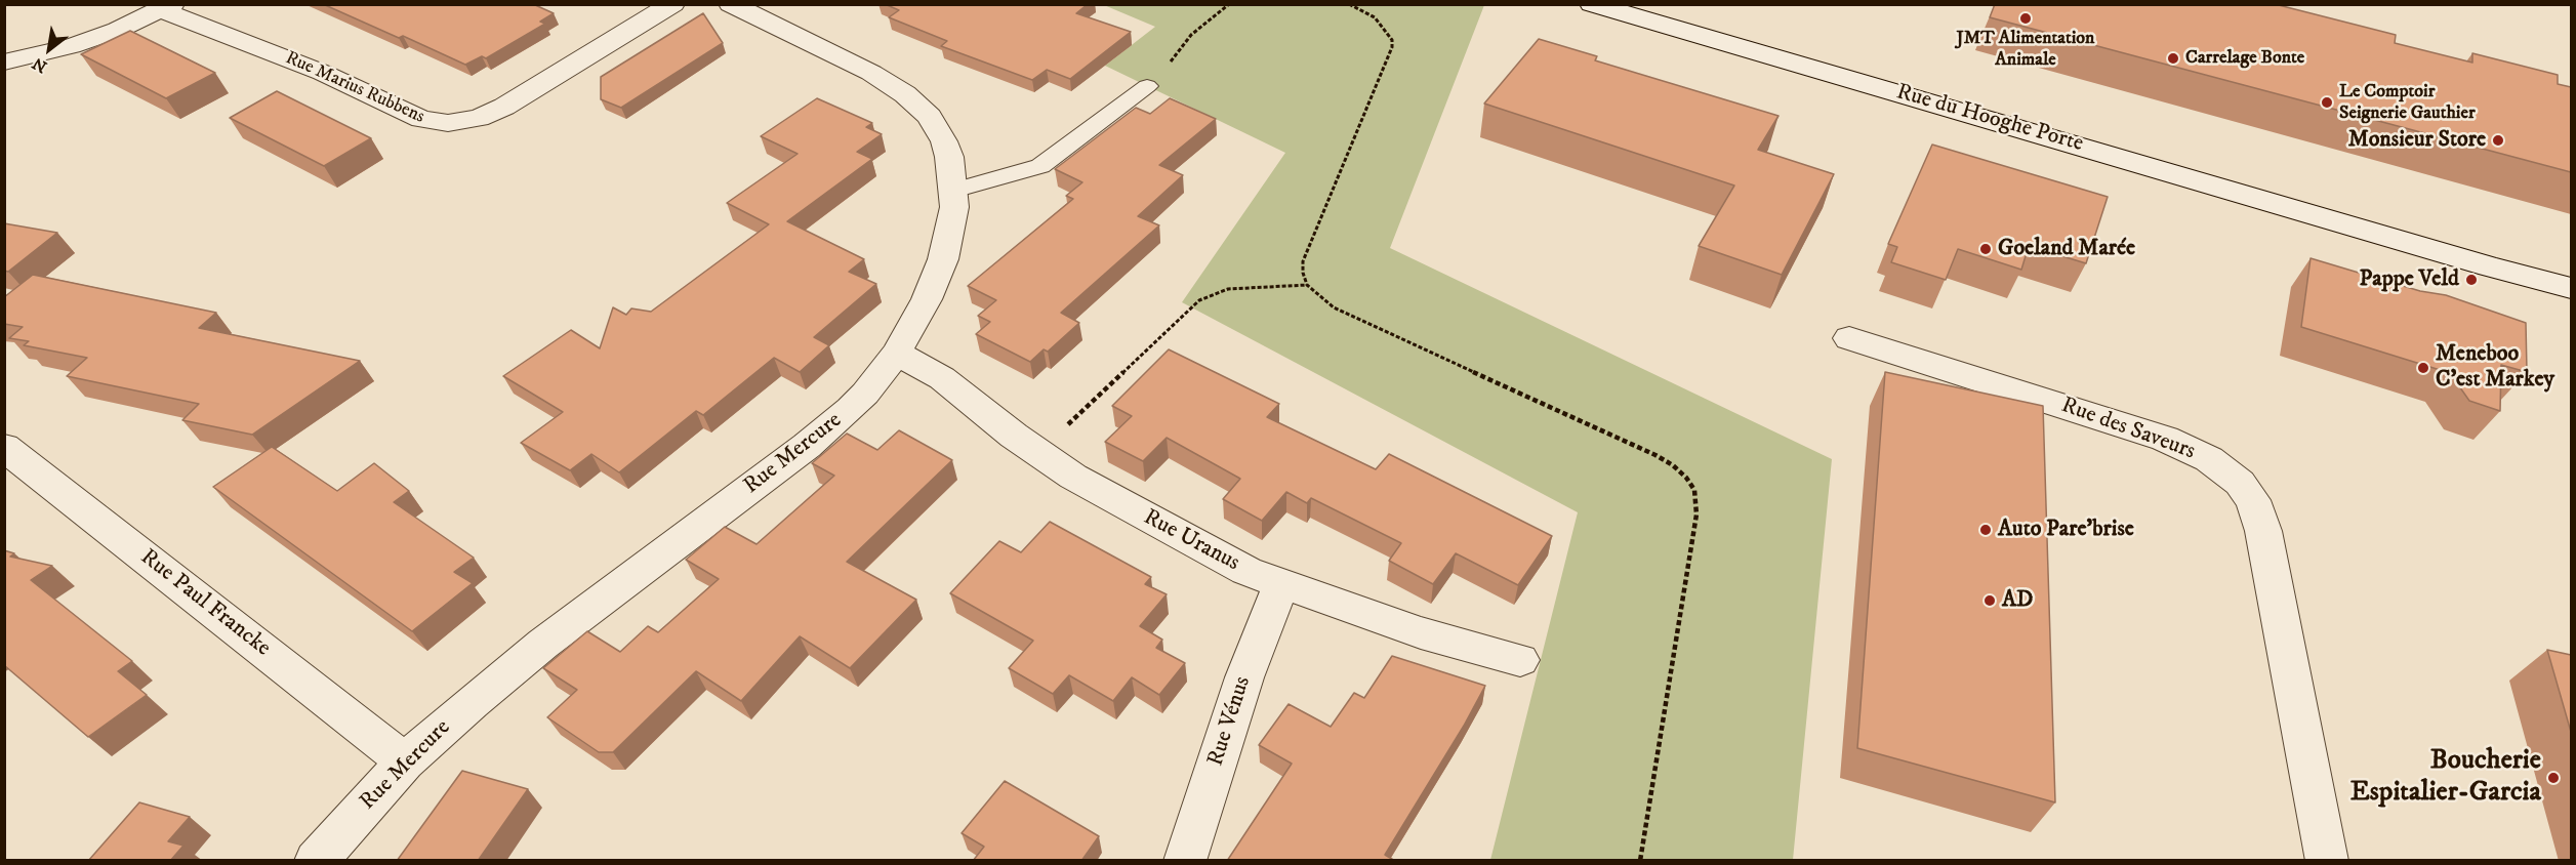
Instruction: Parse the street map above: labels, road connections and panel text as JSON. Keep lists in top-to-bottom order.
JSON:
{
  "streets": {
    "street": [
      "Rue Marius Rubbens",
      "Rue du Hooghe Porte",
      "Rue des Saveurs",
      "Rue Mercure",
      "Rue Uranus",
      "Rue Paul Francke",
      "Rue Vénus"
    ]
  },
  "crossings": [
    ["Rue Mercure", "Rue Uranus"],
    ["Rue Mercure", "Rue Paul Francke"],
    ["Rue Uranus", "Rue Vénus"]
  ],
  "places": [
    "JMT Alimentation Animale",
    "Carrelage Bonte",
    "Le Comptoir Seignerie Gauthier",
    "Monsieur Store",
    "Goeland Marée",
    "Pappe Veld",
    "Meneboo C'est Markey",
    "Auto Pare'brise",
    "AD",
    "Boucherie Espitalier-Garcia"
  ],
  "north": "bottom left"
}
